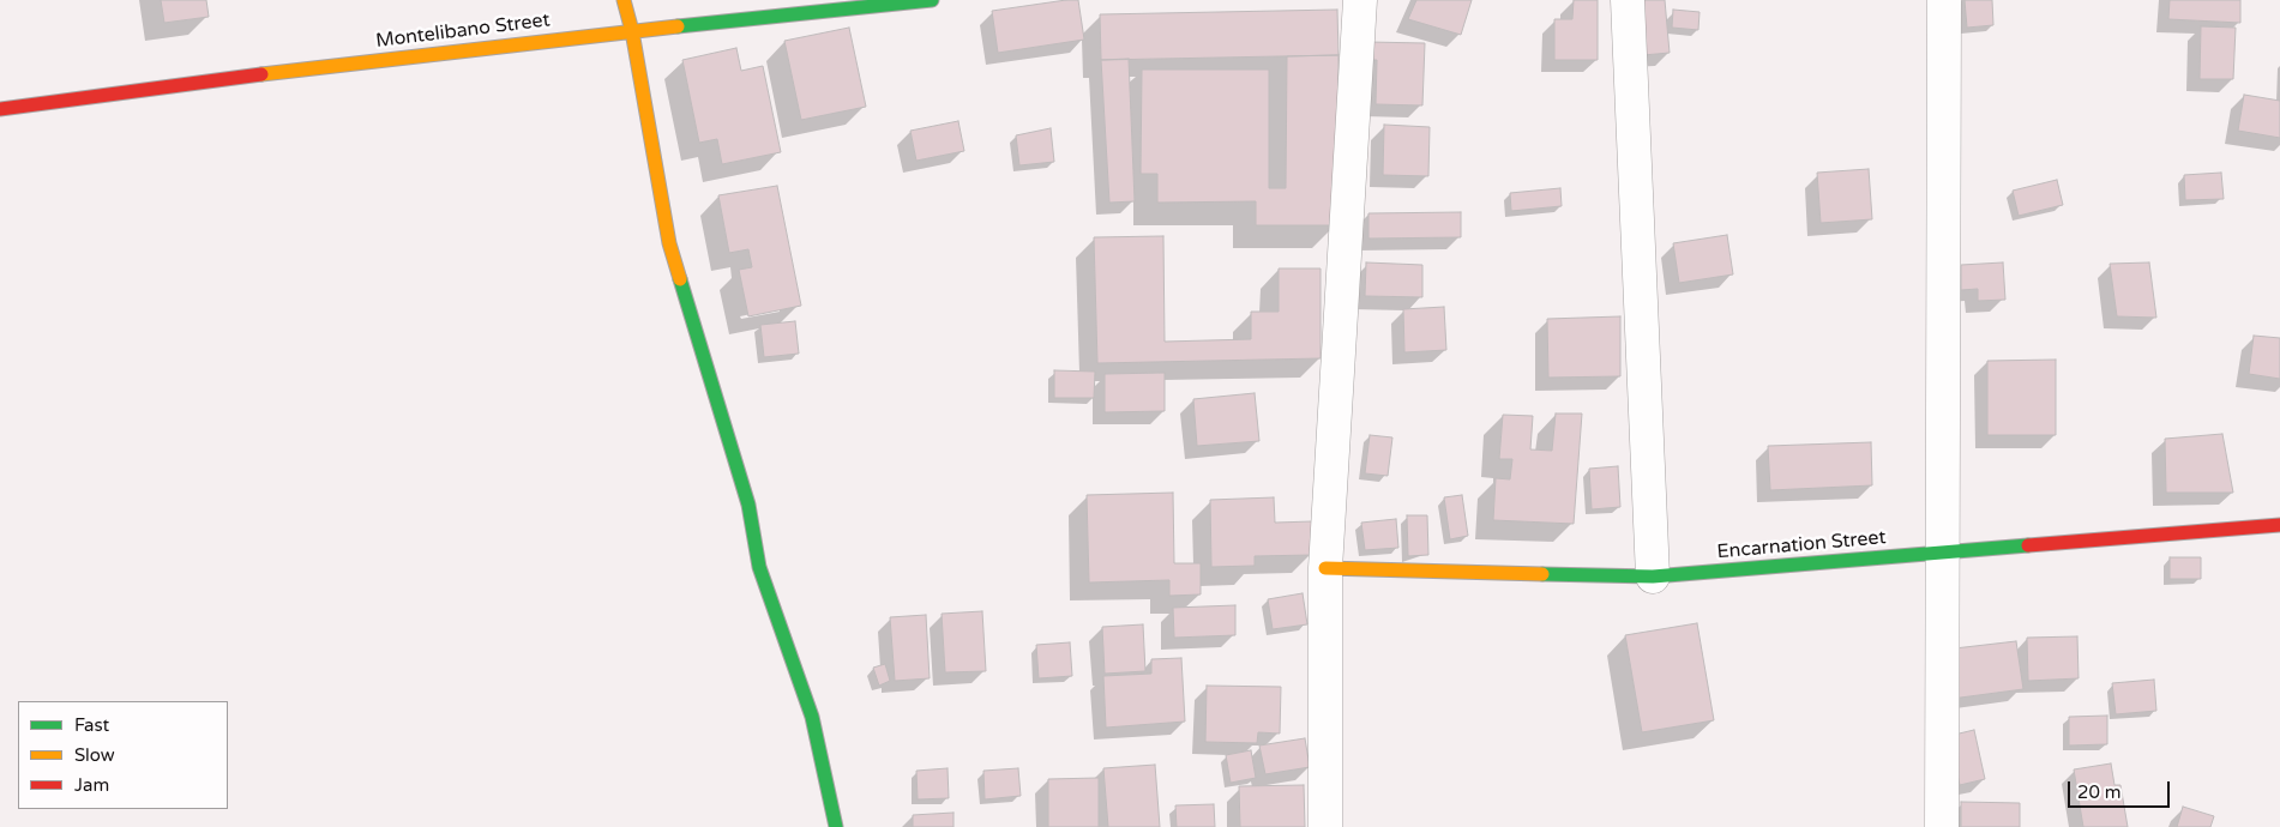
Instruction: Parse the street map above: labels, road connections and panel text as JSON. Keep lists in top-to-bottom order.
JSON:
{
  "streets": {
    "street": ["Montelibano Street", "Encarnation Street"]
  },
  "legend": ["Fast", "Slow", "Jam"],
  "scale_bar": "20 m"
}
